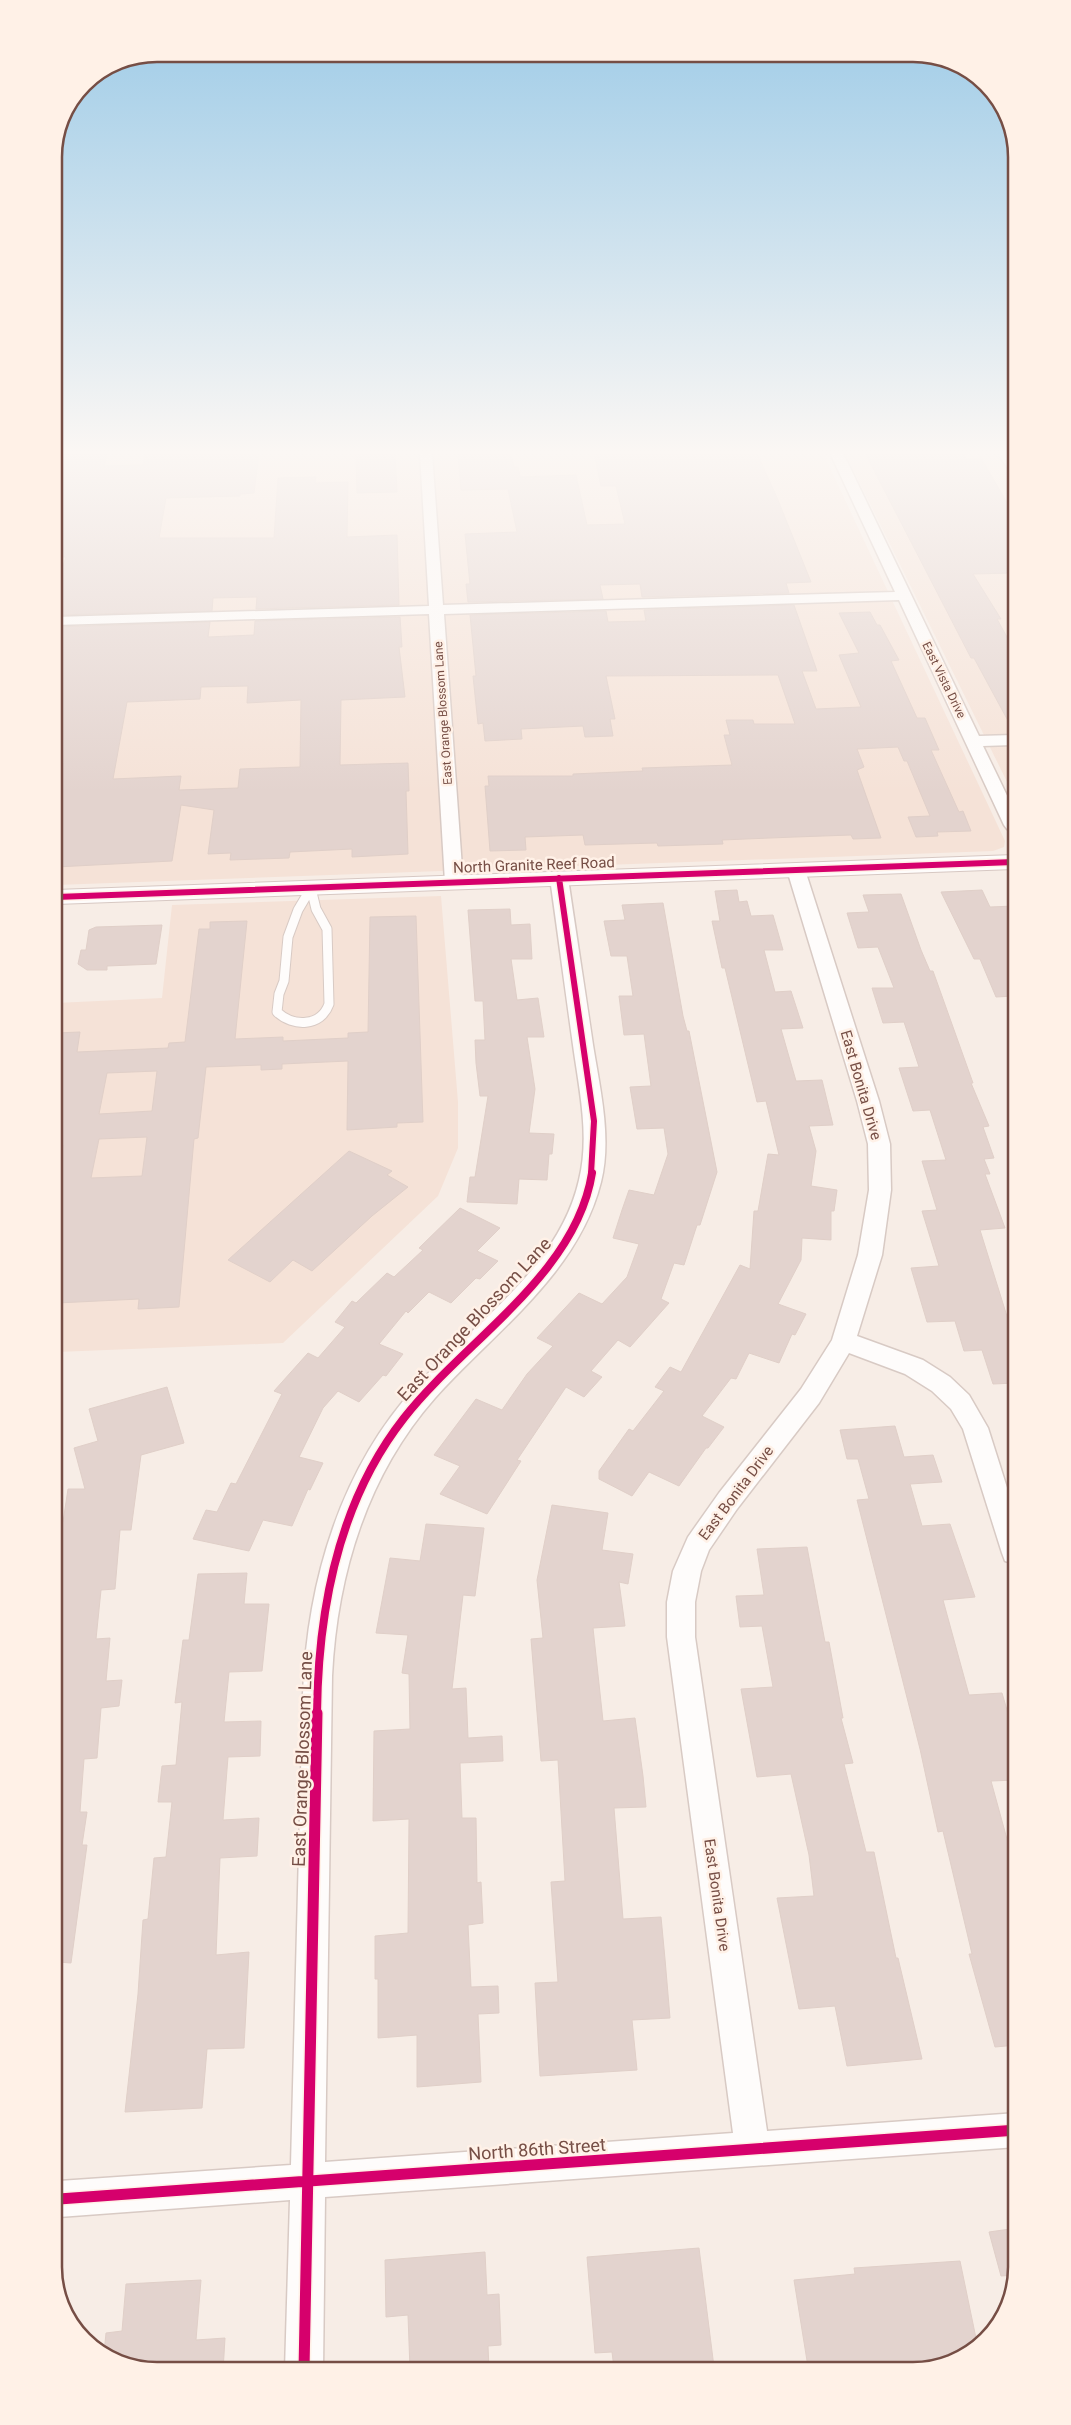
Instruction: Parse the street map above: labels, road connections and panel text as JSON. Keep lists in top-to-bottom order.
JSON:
{
  "streets": {
    "street": [
      "East Vista Drive",
      "East Orange Blossom Lane",
      "North Granite Reef Road",
      "East Bonita Drive",
      "North 86th Street"
    ]
  },
  "crossings": [
    ["East Orange Blossom Lane", "North Granite Reef Road"],
    ["East Orange Blossom Lane", "North 86th Street"],
    ["North Granite Reef Road", "East Bonita Drive"],
    ["East Bonita Drive", "North 86th Street"]
  ]
}
